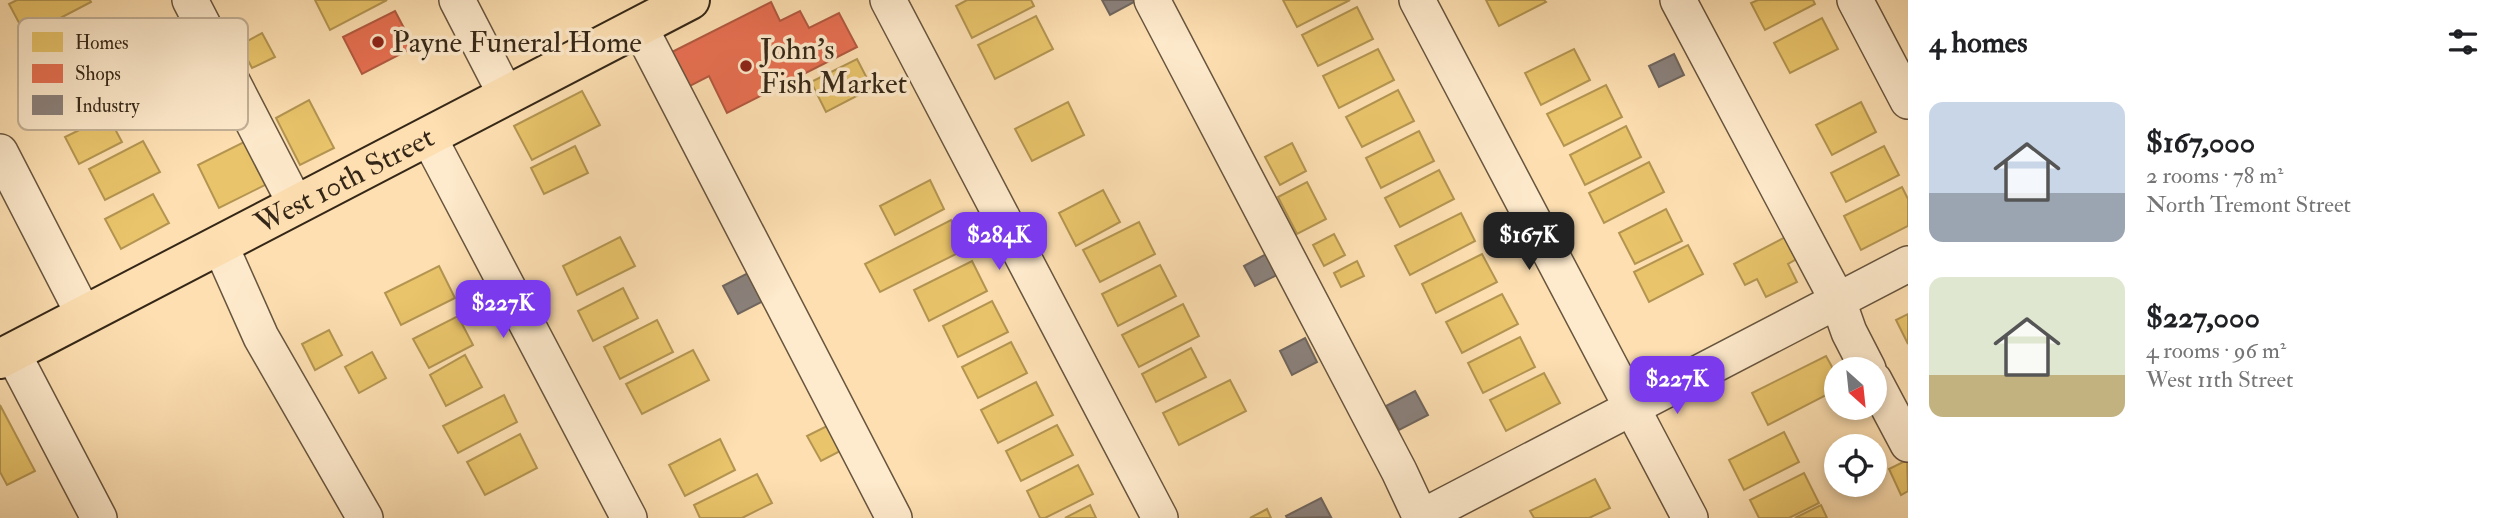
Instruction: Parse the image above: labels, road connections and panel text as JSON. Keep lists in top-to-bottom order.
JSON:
{
  "streets": {
    "main road": ["West 10th Street"]
  },
  "places": ["Payne Funeral Home", "John's Fish Market"],
  "legend": ["Homes", "Shops", "Industry"],
  "north": "bottom right",
  "page": {
    "heading": "4 homes",
    "list": [
      {
        "name": "$167,000",
        "note": "2 rooms · 78 m² · North Tremont Street"
      },
      {
        "name": "$227,000",
        "note": "4 rooms · 96 m² · West 11th Street"
      }
    ],
    "price": [
      "$284K",
      "$167K",
      "$227K",
      "$227K"
    ]
  }
}
